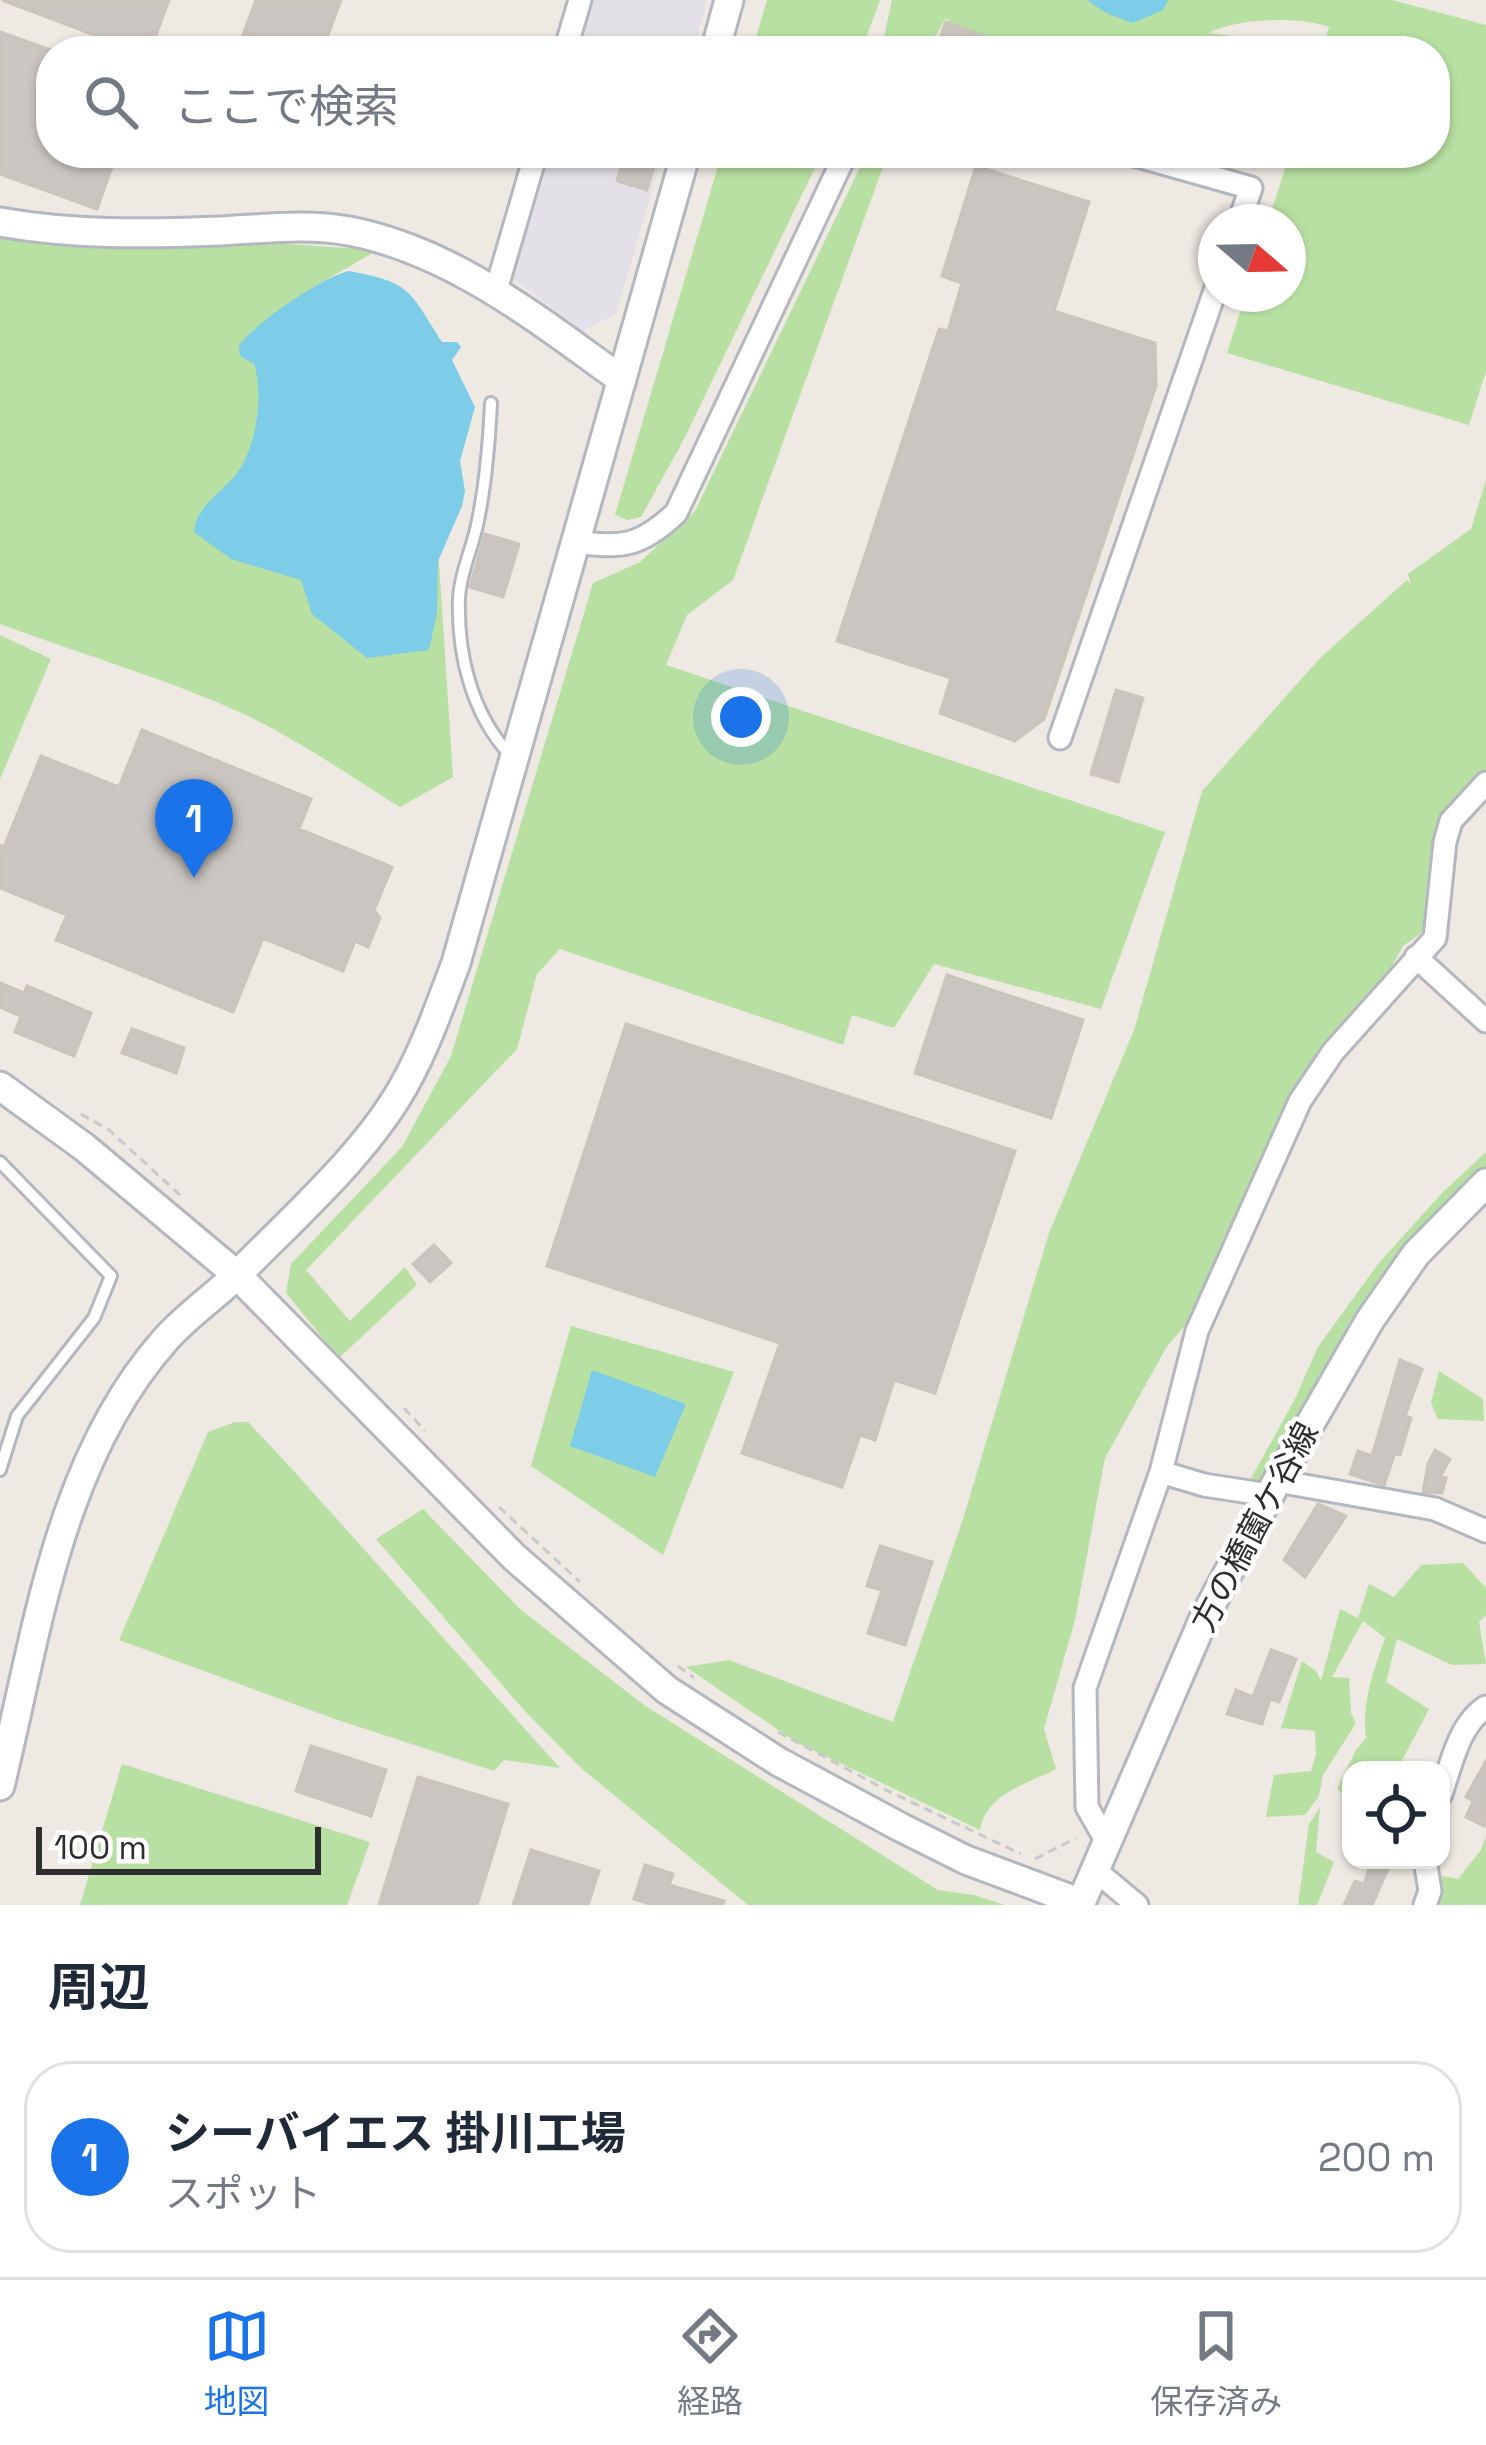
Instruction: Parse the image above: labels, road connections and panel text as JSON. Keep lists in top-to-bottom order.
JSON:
{
  "streets": {
    "street": ["方の橋薗ケ谷線"]
  },
  "scale_bar": "100 m",
  "north": "right",
  "page": {
    "search": "ここで検索",
    "pins": "1",
    "scale": "100 m",
    "heading": "周辺",
    "list": [
      {
        "mark": "1",
        "name": "シーバイエス 掛川工場",
        "note": "スポット",
        "value": "200 m"
      }
    ],
    "nav": ["地図", "経路", "保存済み"]
  }
}
